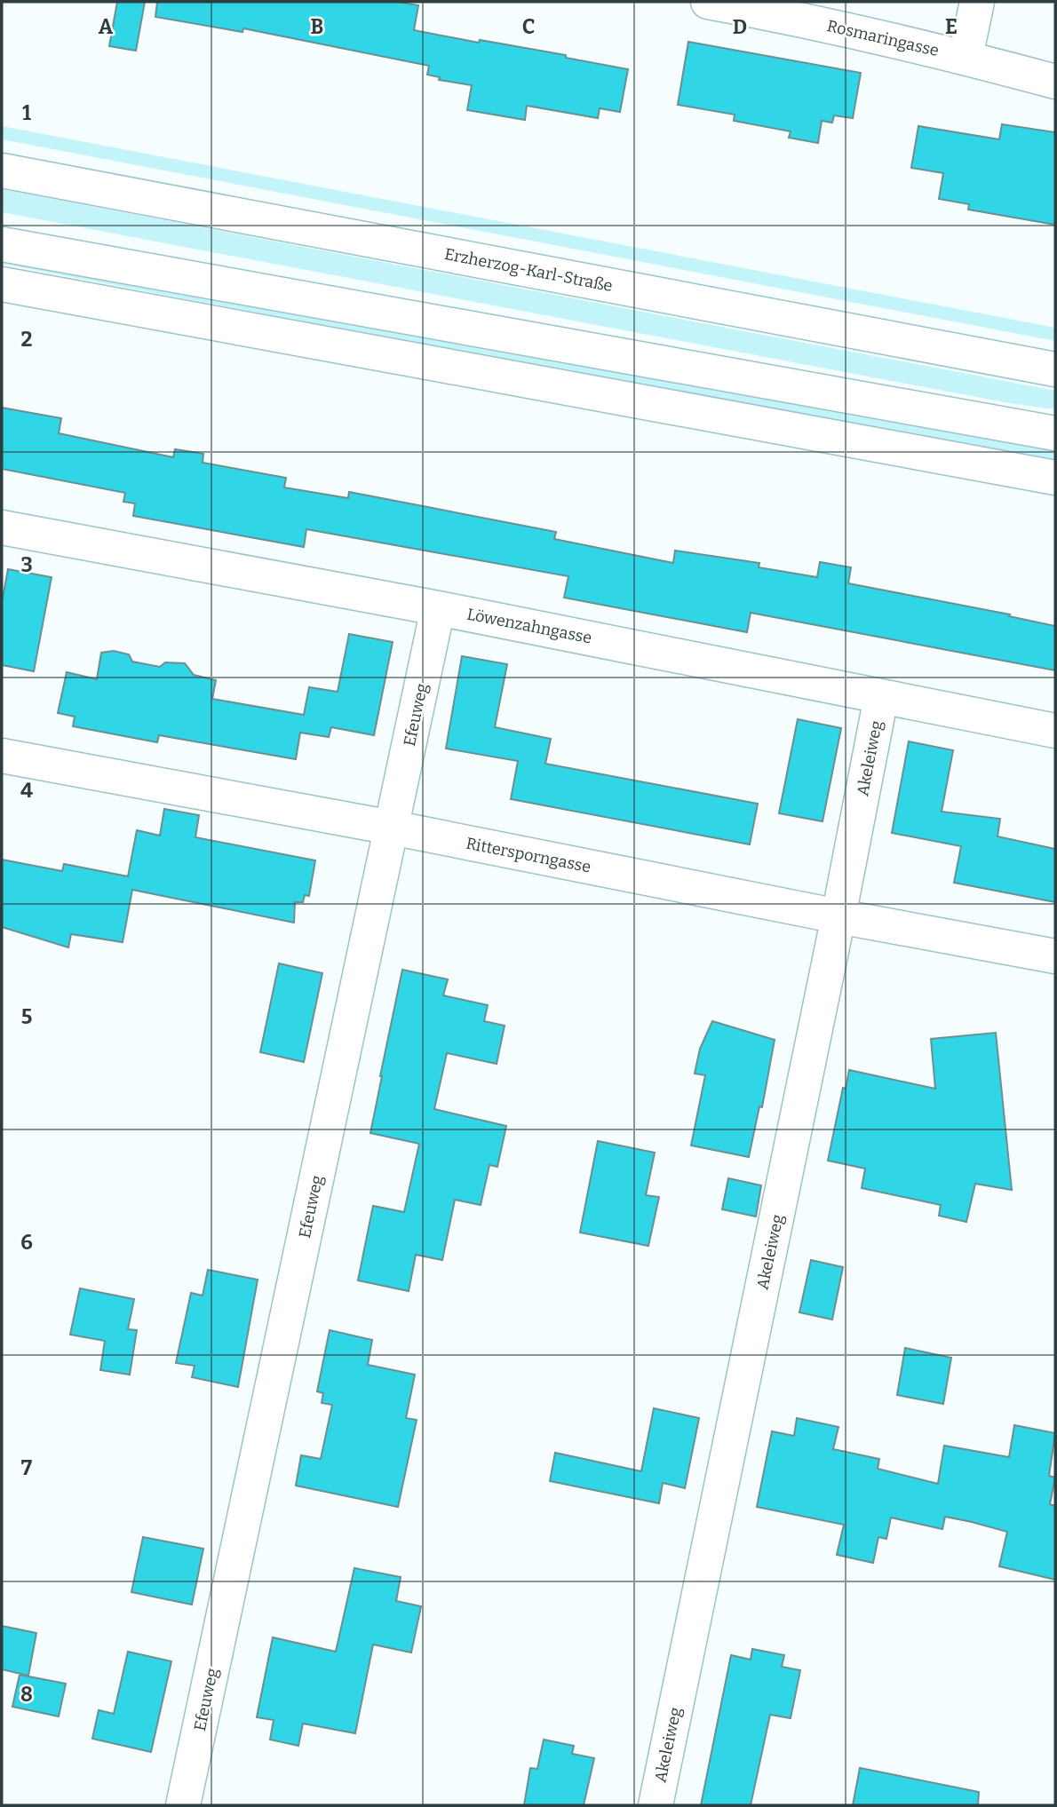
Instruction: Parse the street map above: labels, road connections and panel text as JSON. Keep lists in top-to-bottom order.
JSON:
{
  "streets": {
    "street": [
      "Rosmaringasse",
      "Erzherzog-Karl-Straße",
      "Löwenzahngasse",
      "Efeuweg",
      "Akeleiweg",
      "Rittersporngasse"
    ]
  },
  "crossings": [
    ["Löwenzahngasse", "Efeuweg"],
    ["Löwenzahngasse", "Akeleiweg"],
    ["Efeuweg", "Rittersporngasse"],
    ["Akeleiweg", "Rittersporngasse"]
  ],
  "grid": {
    "columns": [
      "A",
      "B",
      "C",
      "D",
      "E"
    ],
    "rows": [
      "1",
      "2",
      "3",
      "4",
      "5",
      "6",
      "7",
      "8"
    ]
  }
}
